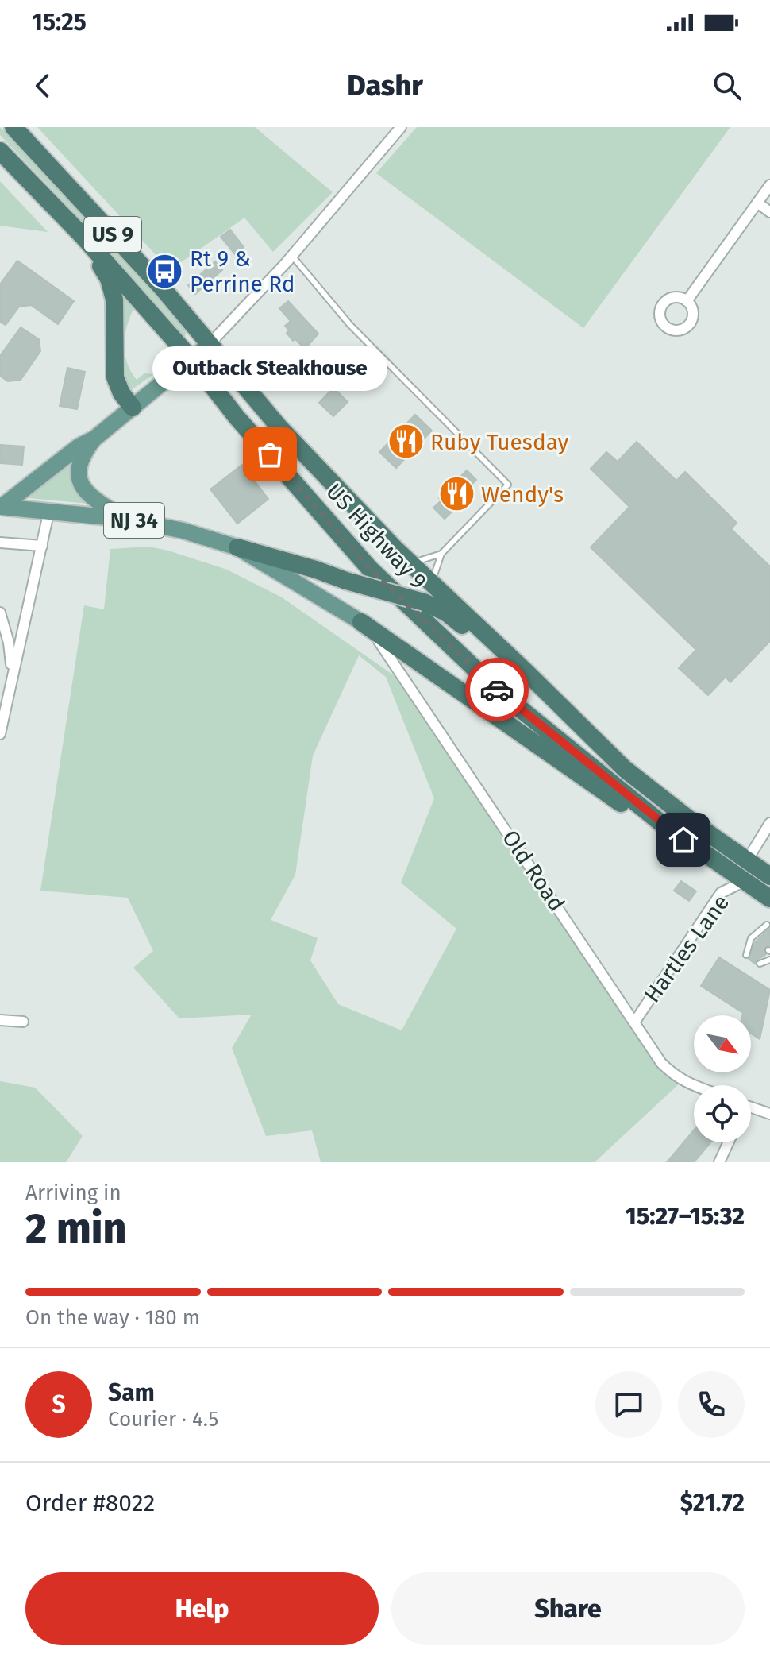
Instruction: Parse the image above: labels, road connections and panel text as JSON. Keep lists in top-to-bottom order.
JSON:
{
  "streets": {
    "highway": ["US 9", "US Highway 9"],
    "main road": ["NJ 34"],
    "street": ["Old Road", "Hartles Lane"]
  },
  "crossings": [
    ["US Highway 9", "Hartles Lane"],
    ["Old Road", "Hartles Lane"]
  ],
  "places": {
    "bus stop": ["Rt 9 & Perrine Rd"],
    "restaurant": ["Ruby Tuesday", "Wendy's"],
    "other": ["Outback Steakhouse"]
  },
  "north": "bottom right",
  "page": {
    "status": "15:25",
    "header": "Dashr",
    "bubble": "Outback Steakhouse",
    "heading": ["2 min", "Arriving in", "15:27–15:32"],
    "panel": [
      "Sam",
      "Courier · 4.5",
      "Order #8022",
      "$21.72"
    ],
    "bar": "On the way · 180 m",
    "round": "S",
    "buttons": ["Help", "Share"]
  }
}
